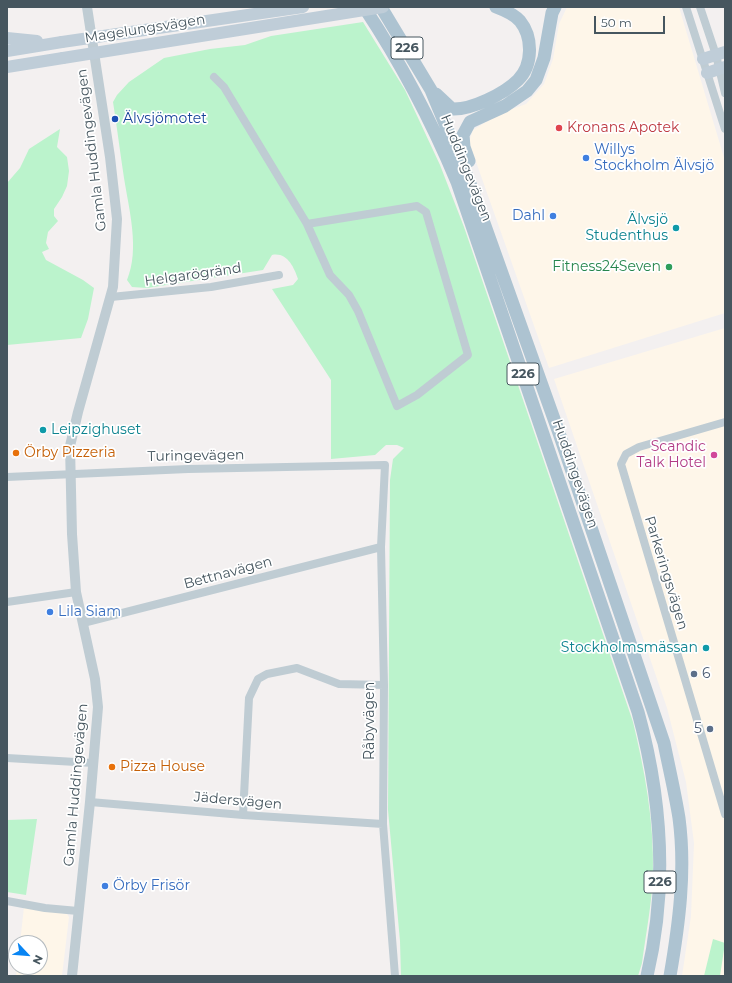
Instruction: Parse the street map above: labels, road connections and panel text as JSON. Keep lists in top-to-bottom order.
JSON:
{
  "streets": {
    "main road": ["Magelungsvägen", "226", "Huddingevägen"],
    "street": [
      "Gamla Huddingevägen",
      "Helgarögränd",
      "Turingevägen",
      "Bettnavägen",
      "Parkeringsvägen",
      "Råbyvägen",
      "Jädersvägen"
    ]
  },
  "crossings": [
    ["Magelungsvägen", "Huddingevägen"],
    ["Gamla Huddingevägen", "Helgarögränd"],
    ["Gamla Huddingevägen", "Turingevägen"],
    ["Gamla Huddingevägen", "Bettnavägen"],
    ["Gamla Huddingevägen", "Jädersvägen"],
    ["Turingevägen", "Råbyvägen"],
    ["Bettnavägen", "Råbyvägen"],
    ["Råbyvägen", "Jädersvägen"]
  ],
  "places": [
    "Älvsjömotet",
    "Kronans Apotek",
    "Willys Stockholm Älvsjö",
    "Dahl",
    "Älvsjö Studenthus",
    "Fitness24Seven",
    "Leipzighuset",
    "Örby Pizzeria",
    "Scandic Talk Hotel",
    "Lila Siam",
    "Stockholmsmässan",
    "6",
    "5",
    "Pizza House",
    "Örby Frisör"
  ],
  "scale_bar": "50 m",
  "north": "bottom right"
}
